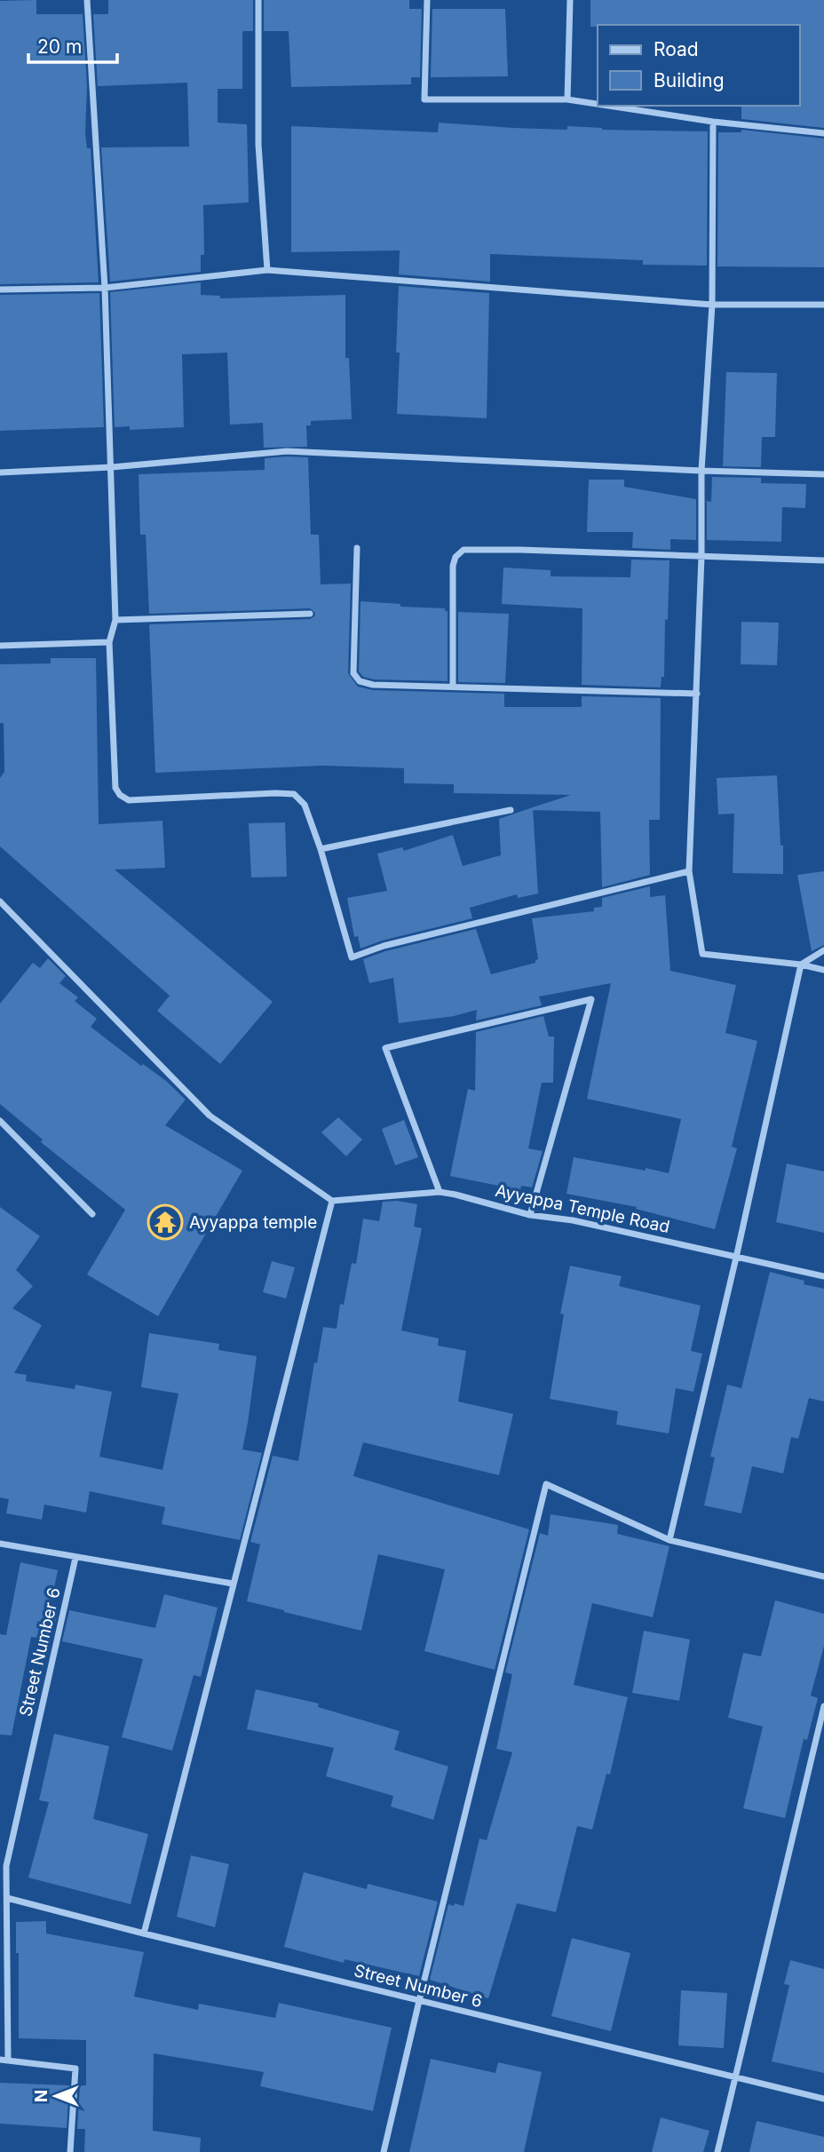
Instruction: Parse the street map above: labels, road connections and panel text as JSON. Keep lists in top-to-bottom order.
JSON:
{
  "streets": {
    "street": ["Ayyappa Temple Road", "Street Number 6"]
  },
  "places": {
    "temple": ["Ayyappa temple"]
  },
  "legend": ["Road", "Building"],
  "scale_bar": "20 m",
  "north": "left"
}
